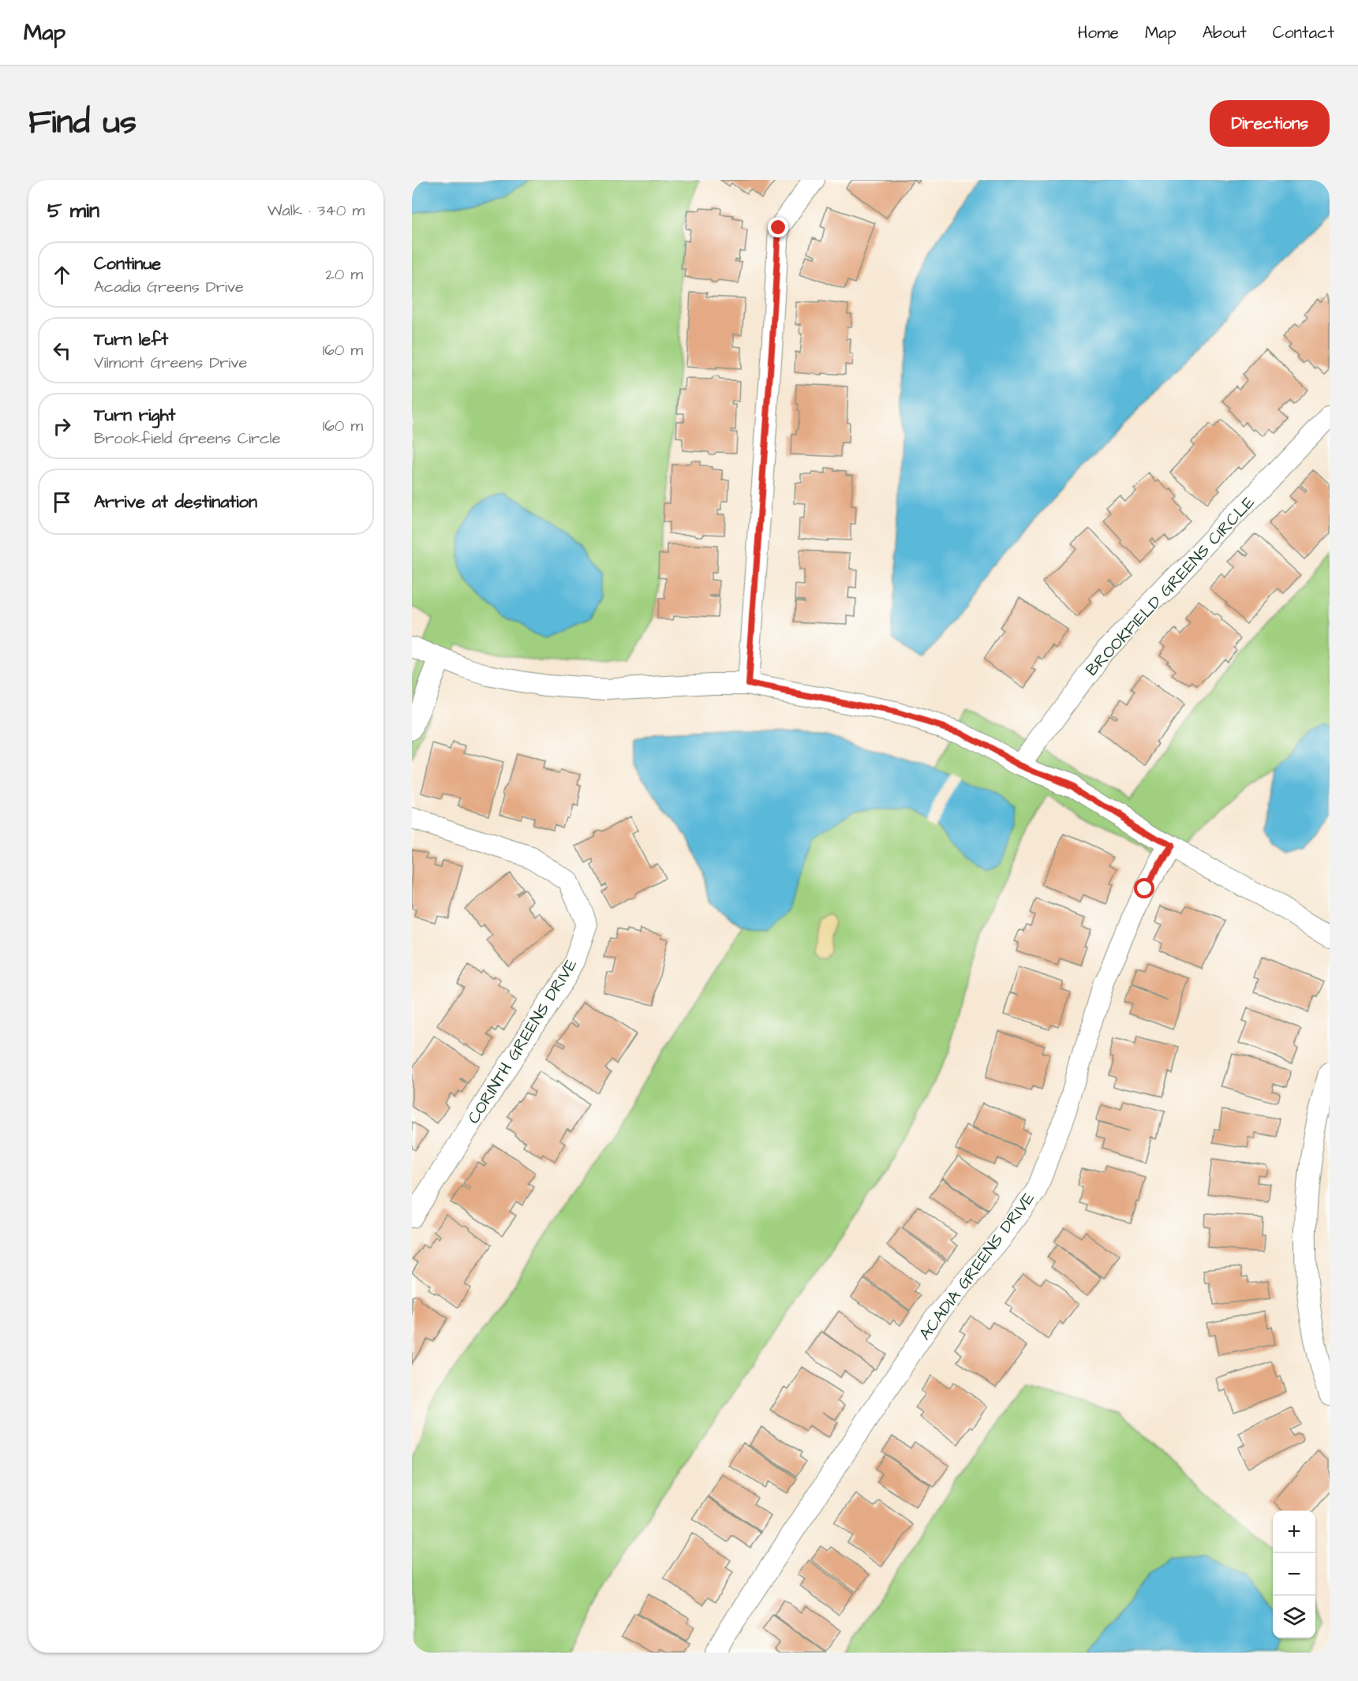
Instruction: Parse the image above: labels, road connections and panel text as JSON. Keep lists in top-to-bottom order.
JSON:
{
  "streets": {
    "street": ["BROOKFIELD GREENS CIRCLE", "CORINTH GREENS DRIVE", "ACADIA GREENS DRIVE"]
  },
  "page": {
    "header": "Map",
    "nav": [
      "Home",
      "Map",
      "About",
      "Contact"
    ],
    "title": "Find us",
    "buttons": "Directions",
    "heading": ["5 min", "Walk · 340 m"],
    "list": [
      ["Continue", "Acadia Greens Drive", "20 m"],
      ["Turn left", "Vilmont Greens Drive", "160 m"],
      ["Turn right", "Brookfield Greens Circle", "160 m"],
      "Arrive at destination"
    ],
    "map_buttons": ["+", "−"]
  }
}
